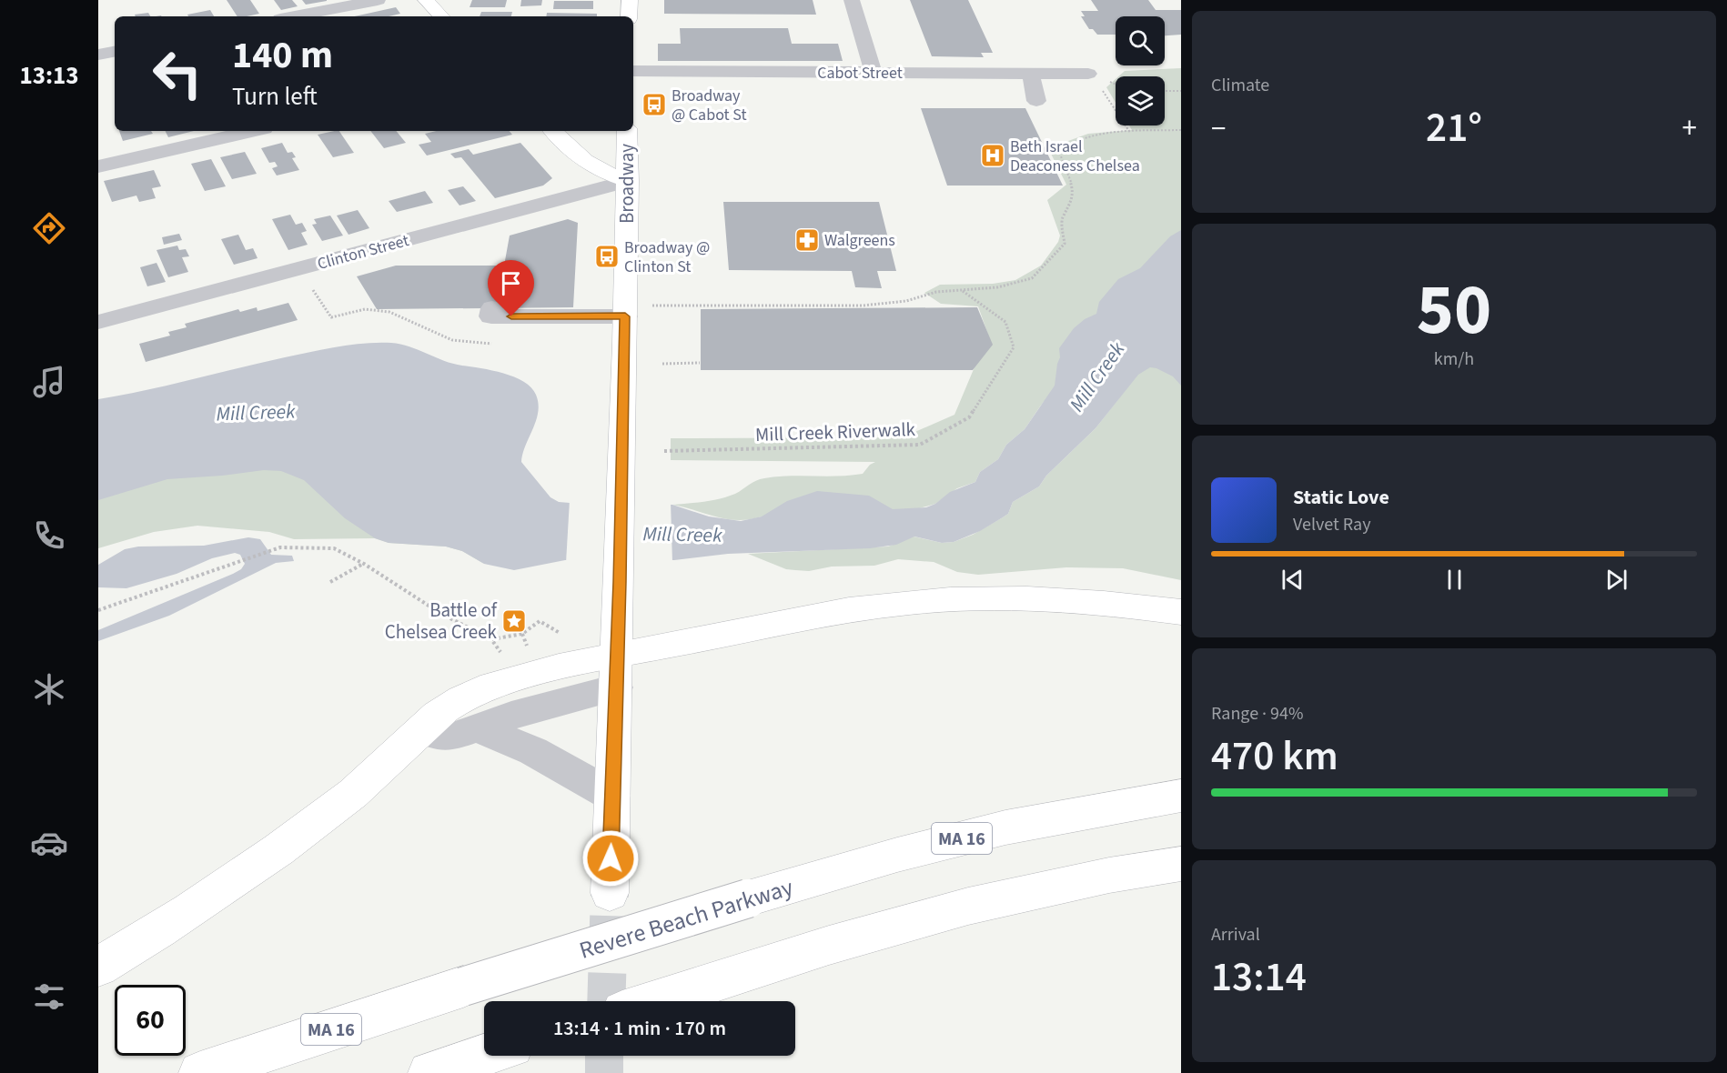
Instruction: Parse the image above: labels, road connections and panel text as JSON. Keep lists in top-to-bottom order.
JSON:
{
  "streets": {
    "main road": ["Broadway", "MA 16", "Revere Beach Parkway"],
    "street": ["Cabot Street", "Clinton Street"],
    "path": ["Mill Creek Riverwalk"]
  },
  "crossings": [
    ["Broadway", "Clinton Street"]
  ],
  "water": ["Mill Creek"],
  "places": {
    "bus stop": ["Broadway @ Cabot St", "Broadway @ Clinton St"],
    "hospital": ["Beth Israel Deaconess Chelsea"],
    "pharmacy": ["Walgreens"],
    "place": ["Battle of Chelsea Creek"]
  },
  "page": {
    "tabs": "13:13",
    "tile": [
      "Climate",
      ["50", "km/h"],
      ["Range · 94%", "470 km"],
      ["Arrival", "13:14"]
    ],
    "turn": ["140 m", "Turn left"],
    "heat": ["−", "21°", "+"],
    "song": ["Static Love", "Velvet Ray"],
    "limit": "60",
    "trip": "13:14 · 1 min · 170 m"
  }
}
